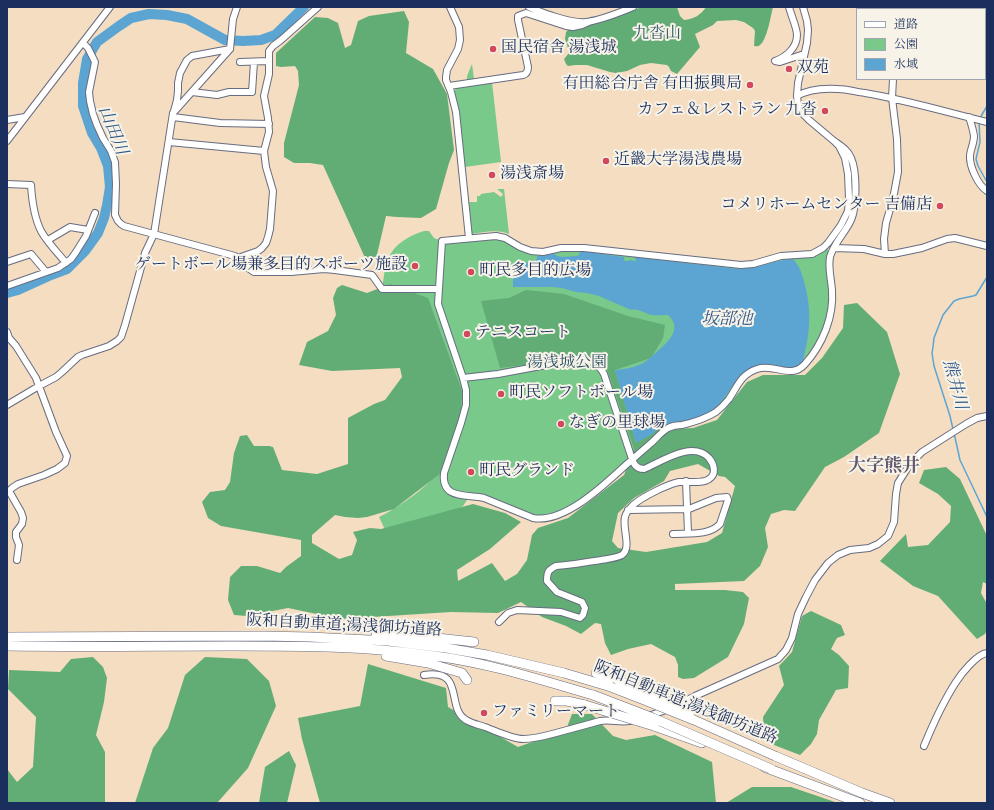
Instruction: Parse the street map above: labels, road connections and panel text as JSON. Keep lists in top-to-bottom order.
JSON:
{
  "streets": {
    "highway": ["阪和自動車道;湯浅御坊道路"]
  },
  "districts": ["大字熊井"],
  "water": ["山田川", "坂部池", "熊井川"],
  "parks": ["九沓山", "湯浅城公園"],
  "places": [
    "国民宿舎 湯浅城",
    "双苑",
    "有田総合庁舎 有田振興局",
    "カフェ＆レストラン 九沓",
    "近畿大学湯浅農場",
    "湯浅斎場",
    "コメリホームセンター 吉備店",
    "ゲートボール場兼多目的スポーツ施設",
    "町民多目的広場",
    "テニスコート",
    "町民ソフトボール場",
    "なぎの里球場",
    "町民グランド",
    "ファミリーマート"
  ],
  "legend": ["道路", "公園", "水域"]
}
